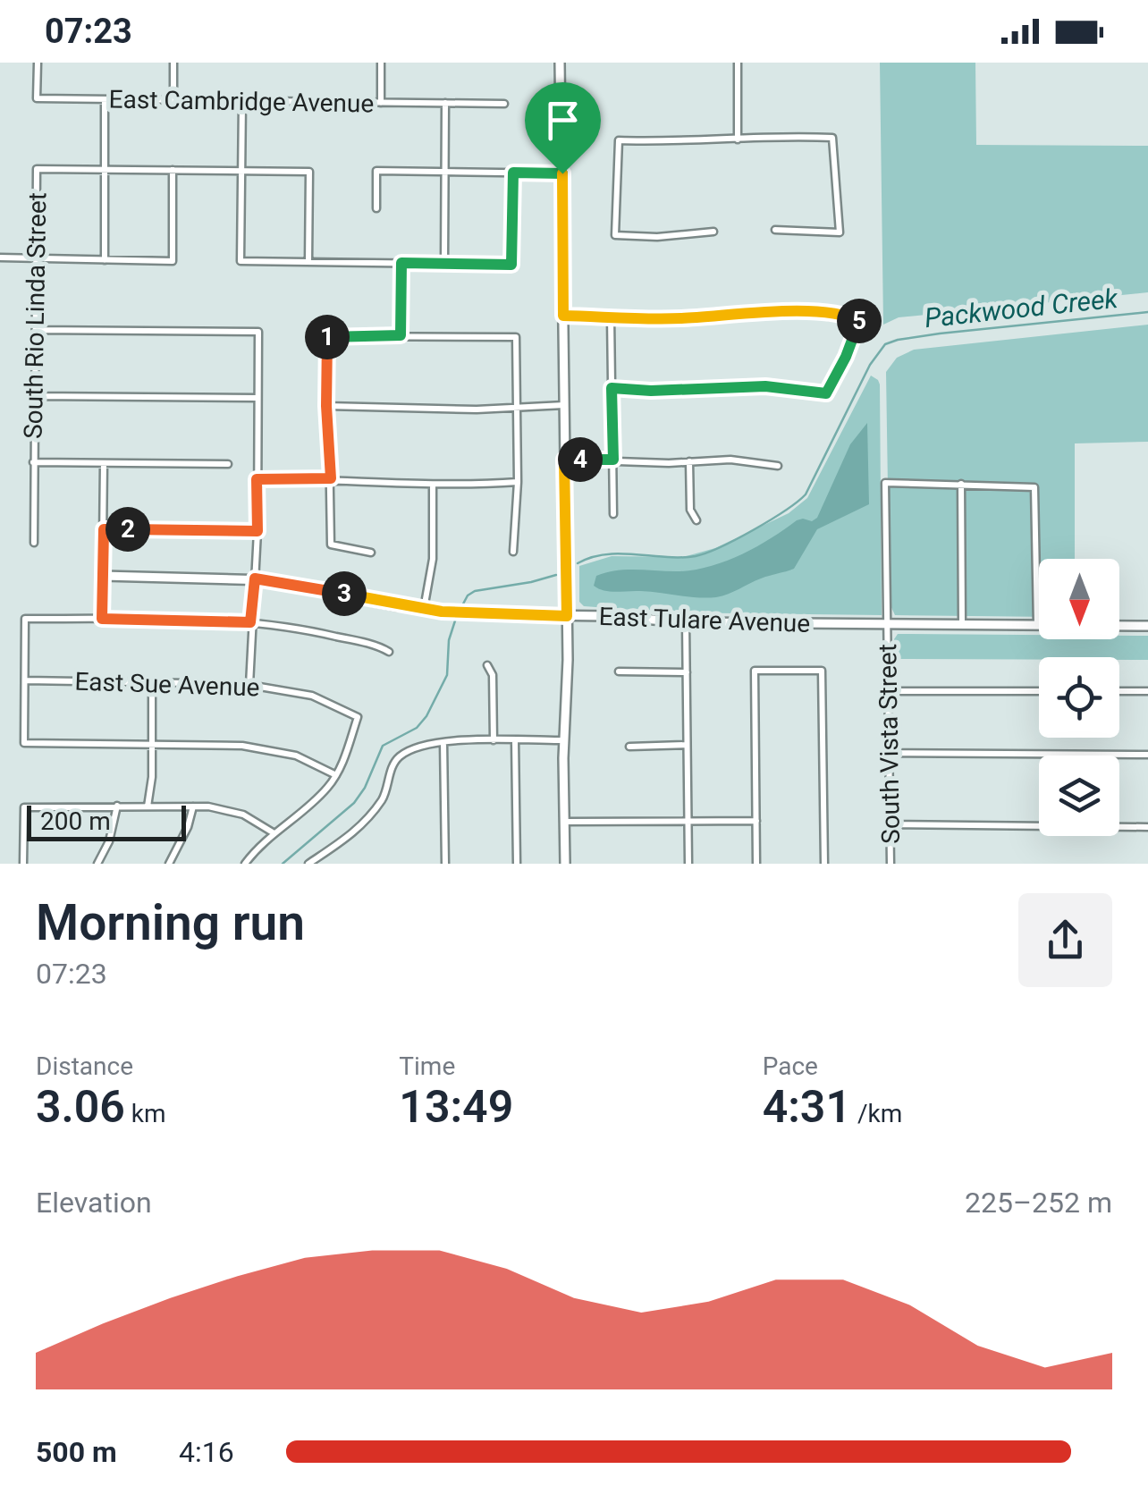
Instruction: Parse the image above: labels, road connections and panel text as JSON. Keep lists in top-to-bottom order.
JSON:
{
  "streets": {
    "street": [
      "East Cambridge Avenue",
      "South Rio Linda Street",
      "East Tulare Avenue",
      "East Sue Avenue",
      "South Vista Street"
    ]
  },
  "crossings": [
    ["East Tulare Avenue", "South Vista Street"]
  ],
  "water": ["Packwood Creek"],
  "scale_bar": "200 m",
  "north": "bottom",
  "page": {
    "status": "07:23",
    "pins": [
      "5",
      "1",
      "4",
      "2",
      "3"
    ],
    "scale": "200 m",
    "heading": ["Morning run", "07:23"],
    "stats": [
      ["Distance", "3.06 km"],
      ["Time", "13:49"],
      ["Pace", "4:31 /km"]
    ],
    "chart": ["Elevation", "225–252 m"],
    "list": [
      {
        "name": "500 m",
        "note": "4:16"
      }
    ]
  }
}
